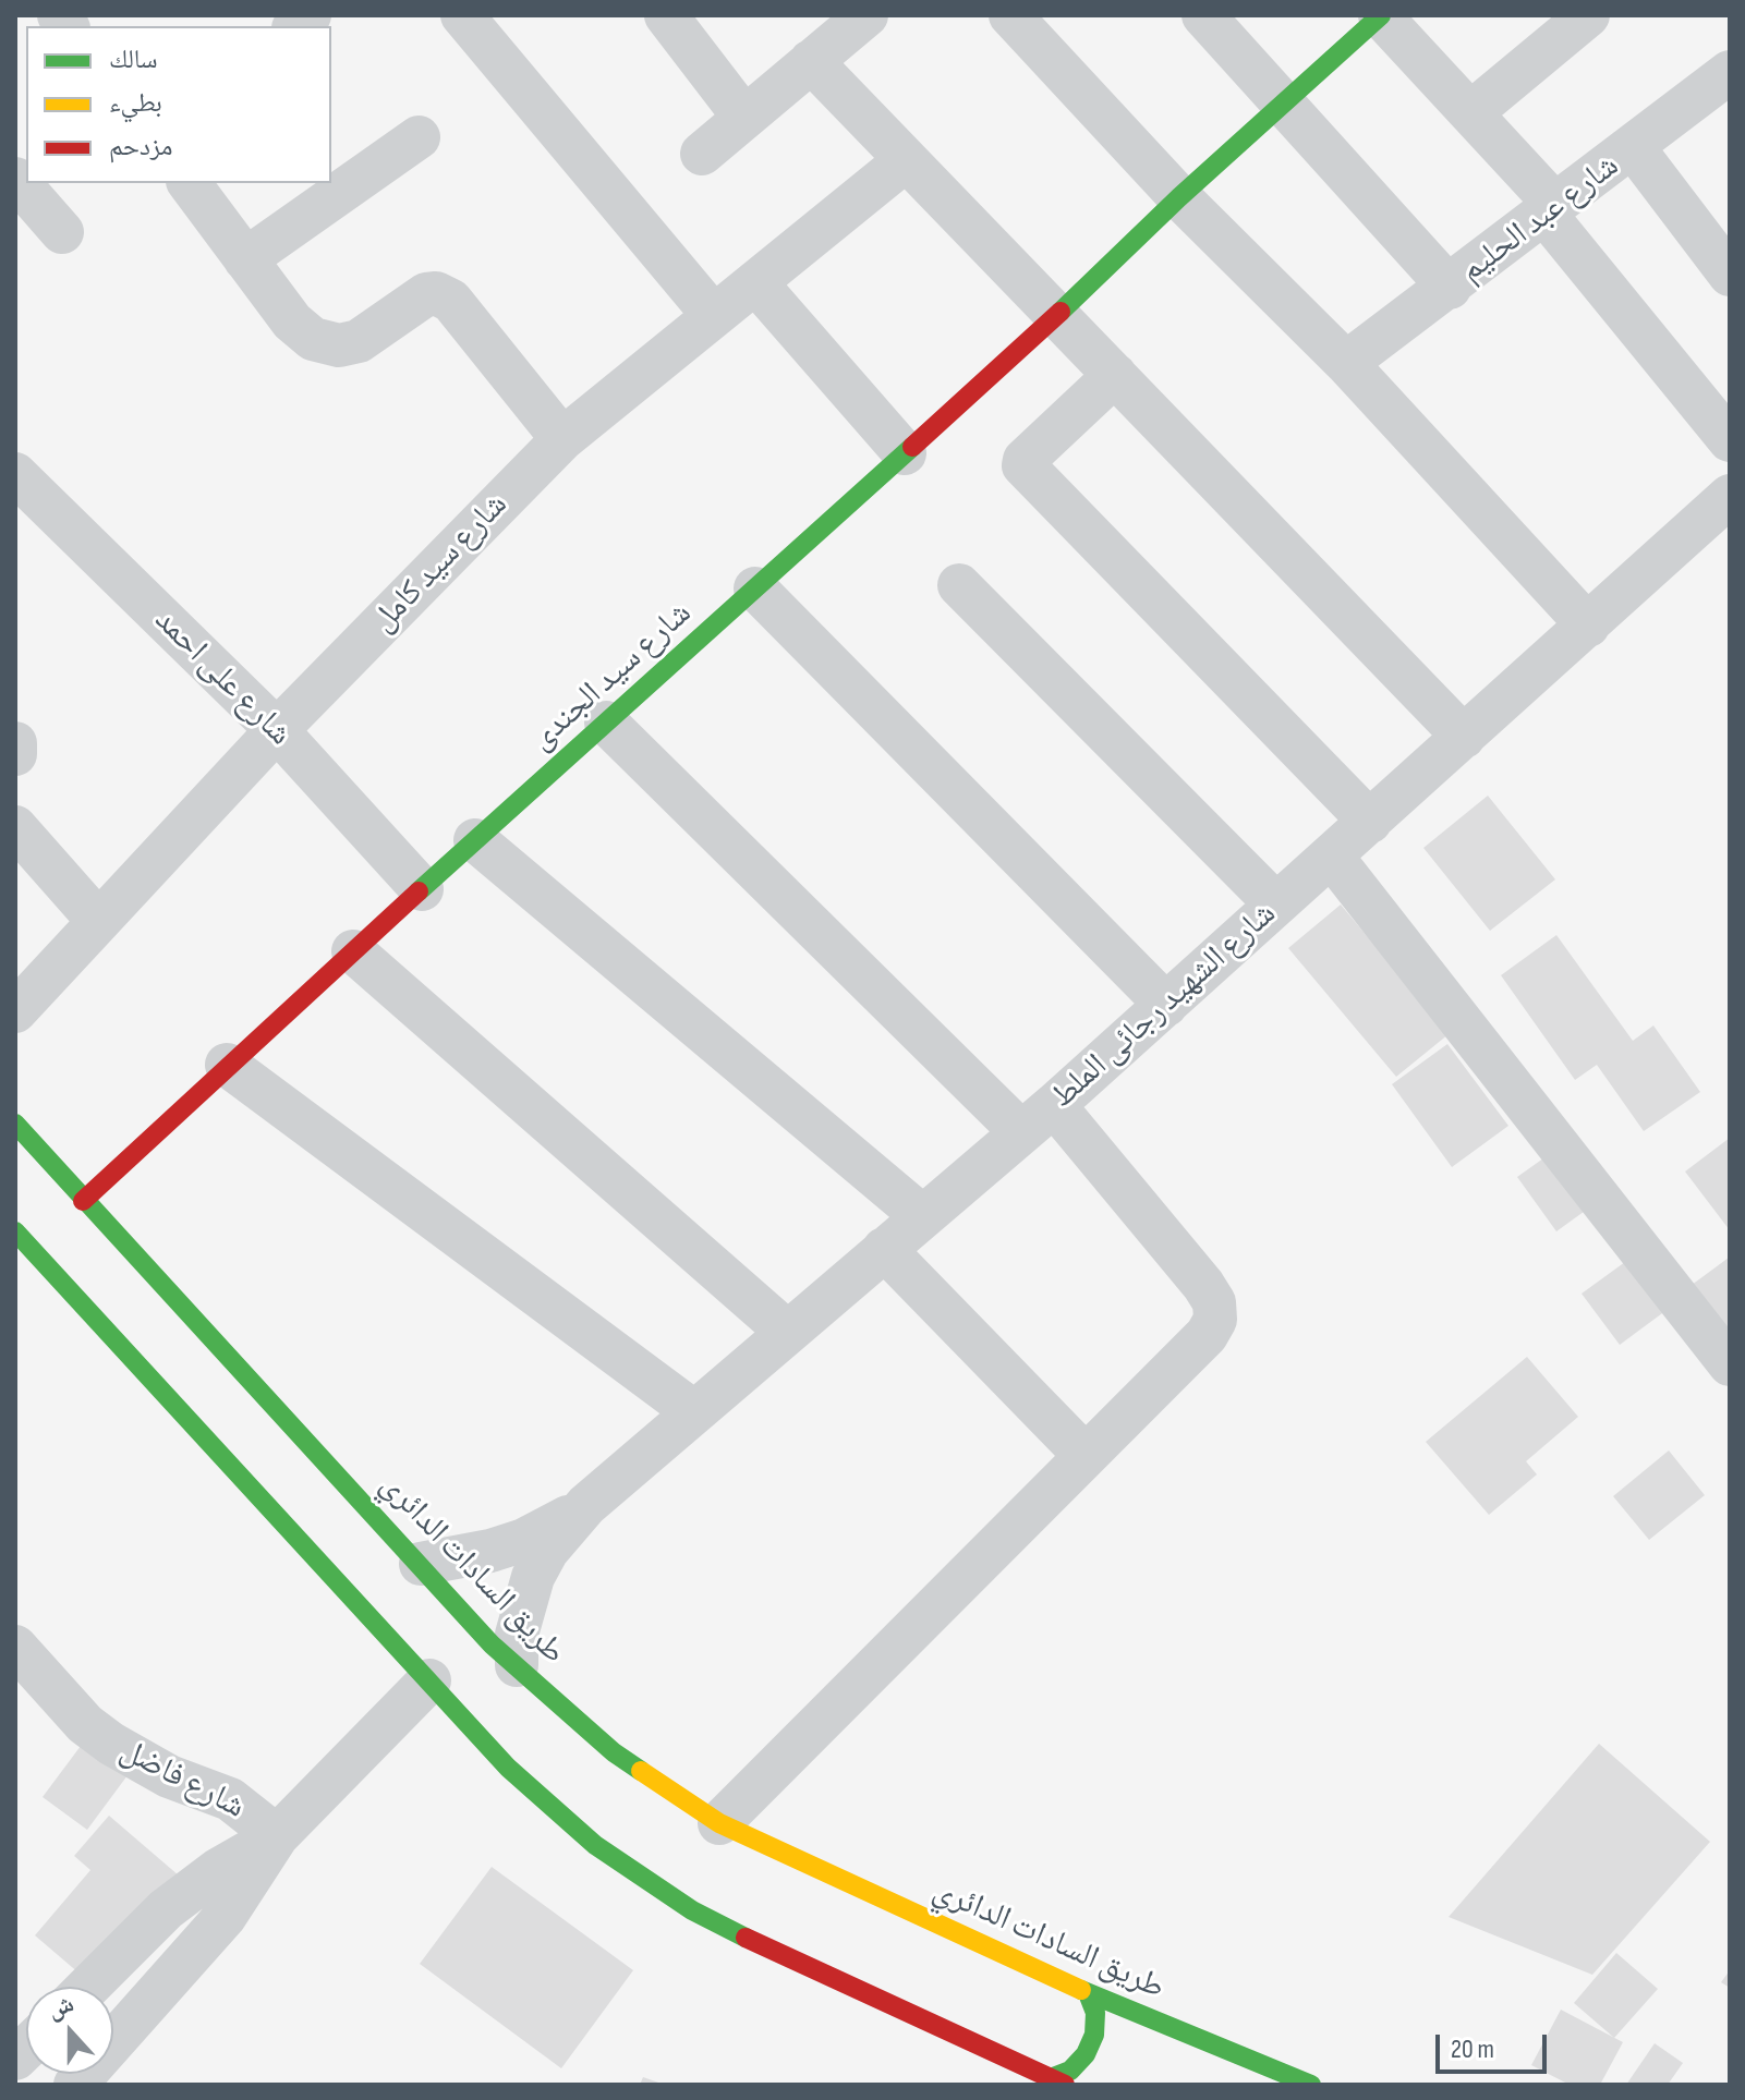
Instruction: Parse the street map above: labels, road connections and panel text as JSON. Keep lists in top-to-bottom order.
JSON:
{
  "streets": {
    "main road": ["شارع سيد الجندى", "طريق السادات الدائري"],
    "street": [
      "شارع عبد الحليم",
      "شارع سيد كامل",
      "شارع على احمد",
      "شارع الشهيد رجائى الملط",
      "شارع فاضل"
    ]
  },
  "crossings": [
    ["شارع سيد كامل", "شارع على احمد"],
    ["شارع سيد الجندى", "شارع على احمد"],
    ["شارع سيد الجندى", "طريق السادات الدائري"],
    ["شارع الشهيد رجائى الملط", "طريق السادات الدائري"]
  ],
  "legend": ["سالك", "بطيء", "مزدحم"],
  "scale_bar": "20 m",
  "north": "top"
}
